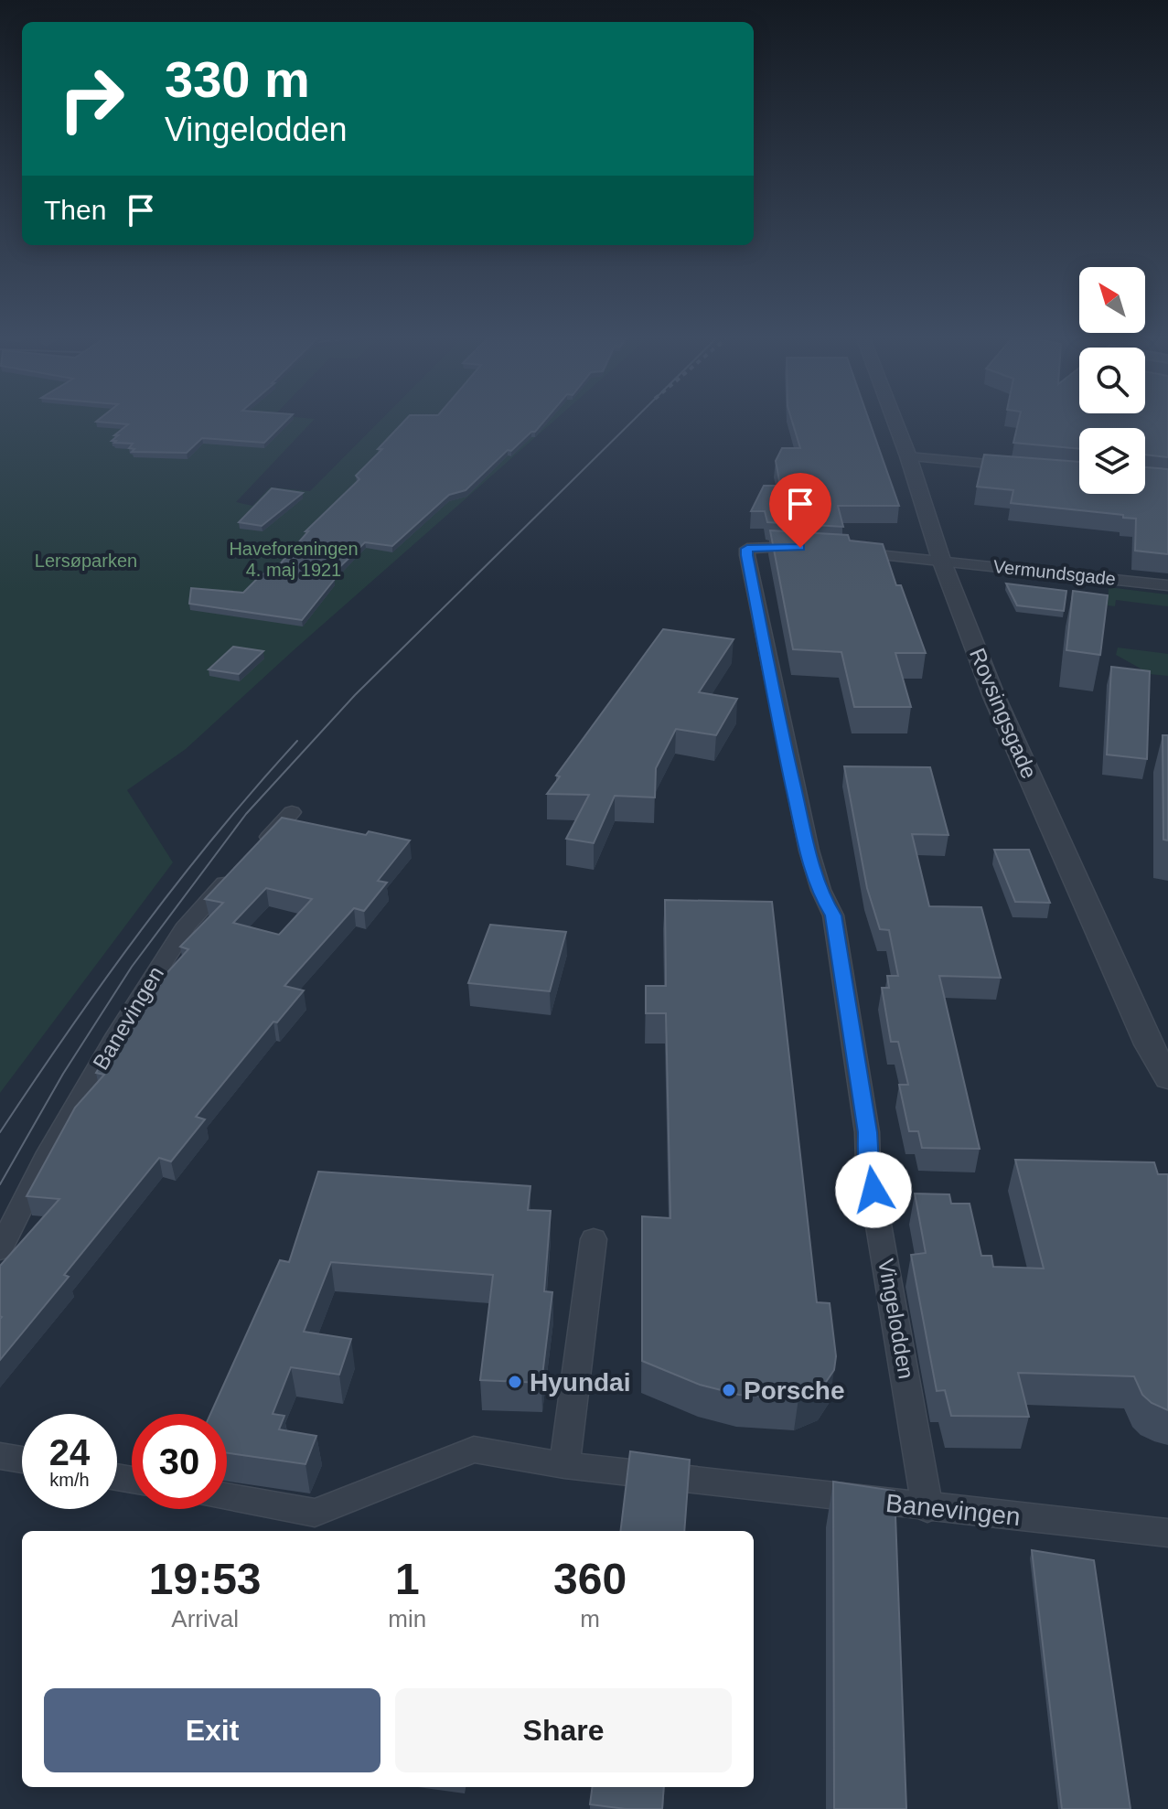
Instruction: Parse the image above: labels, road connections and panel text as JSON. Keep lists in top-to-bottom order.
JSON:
{
  "streets": {
    "street": [
      "Vermundsgade",
      "Rovsingsgade",
      "Banevingen",
      "Vingelodden"
    ]
  },
  "crossings": [
    ["Vermundsgade", "Rovsingsgade"],
    ["Banevingen", "Vingelodden"]
  ],
  "parks": ["Haveforeningen 4. maj 1921", "Lersøparken"],
  "places": ["Hyundai", "Porsche"],
  "north": "top left",
  "page": {
    "turn": ["330 m", "Vingelodden"],
    "then": "Then",
    "speed": "24 km/h",
    "limit": "30",
    "eta": [
      "19:53",
      "Arrival",
      "1",
      "min",
      "360",
      "m"
    ],
    "buttons": ["Exit", "Share"]
  }
}
